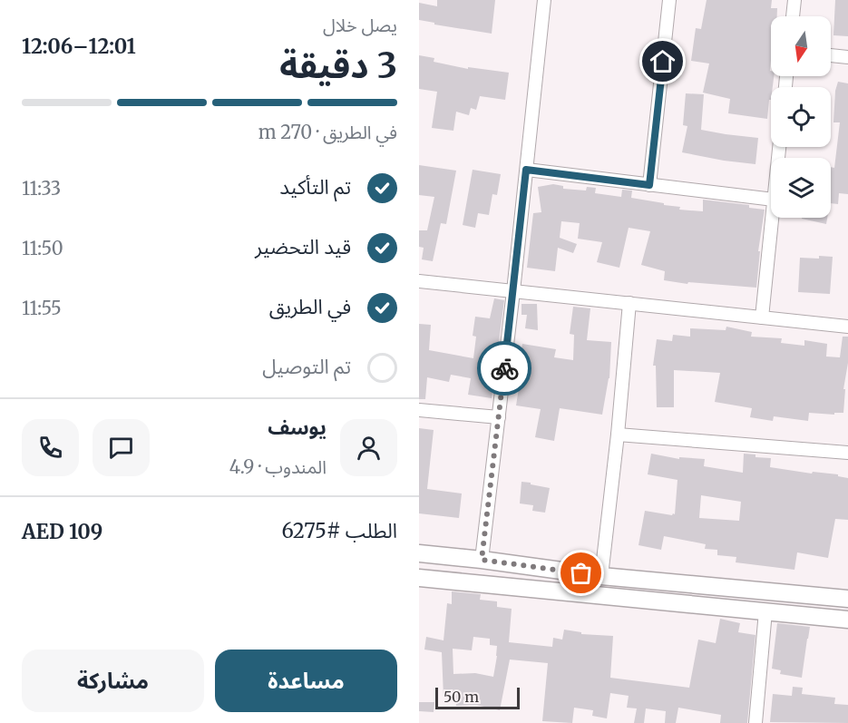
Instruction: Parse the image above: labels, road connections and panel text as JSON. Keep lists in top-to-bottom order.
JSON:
{
  "scale_bar": "50 m",
  "north": "bottom",
  "page": {
    "heading": ["3 دقيقة", "يصل خلال", "12:01–12:06"],
    "panel": [
      "يوسف",
      "المندوب · 4.9",
      "الطلب #6275",
      "AED 109"
    ],
    "bar": "في الطريق · 270 m",
    "list": [
      ["تم التأكيد", "11:33"],
      ["قيد التحضير", "11:50"],
      ["في الطريق", "11:55"],
      "تم التوصيل"
    ],
    "buttons": ["مساعدة", "مشاركة"],
    "scale": "50 m"
  }
}
